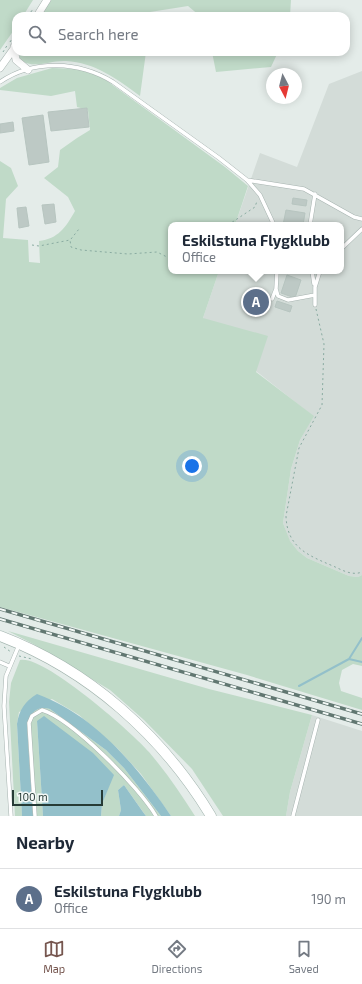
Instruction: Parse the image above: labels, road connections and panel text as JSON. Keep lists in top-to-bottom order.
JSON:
{
  "scale_bar": "100 m",
  "north": "bottom",
  "page": {
    "search": "Search here",
    "popup": ["Eskilstuna Flygklubb", "Office"],
    "pins": "A",
    "scale": "100 m",
    "heading": "Nearby",
    "list": [
      {
        "mark": "A",
        "name": "Eskilstuna Flygklubb",
        "note": "Office",
        "value": "190 m"
      }
    ],
    "nav": ["Map", "Directions", "Saved"]
  }
}
